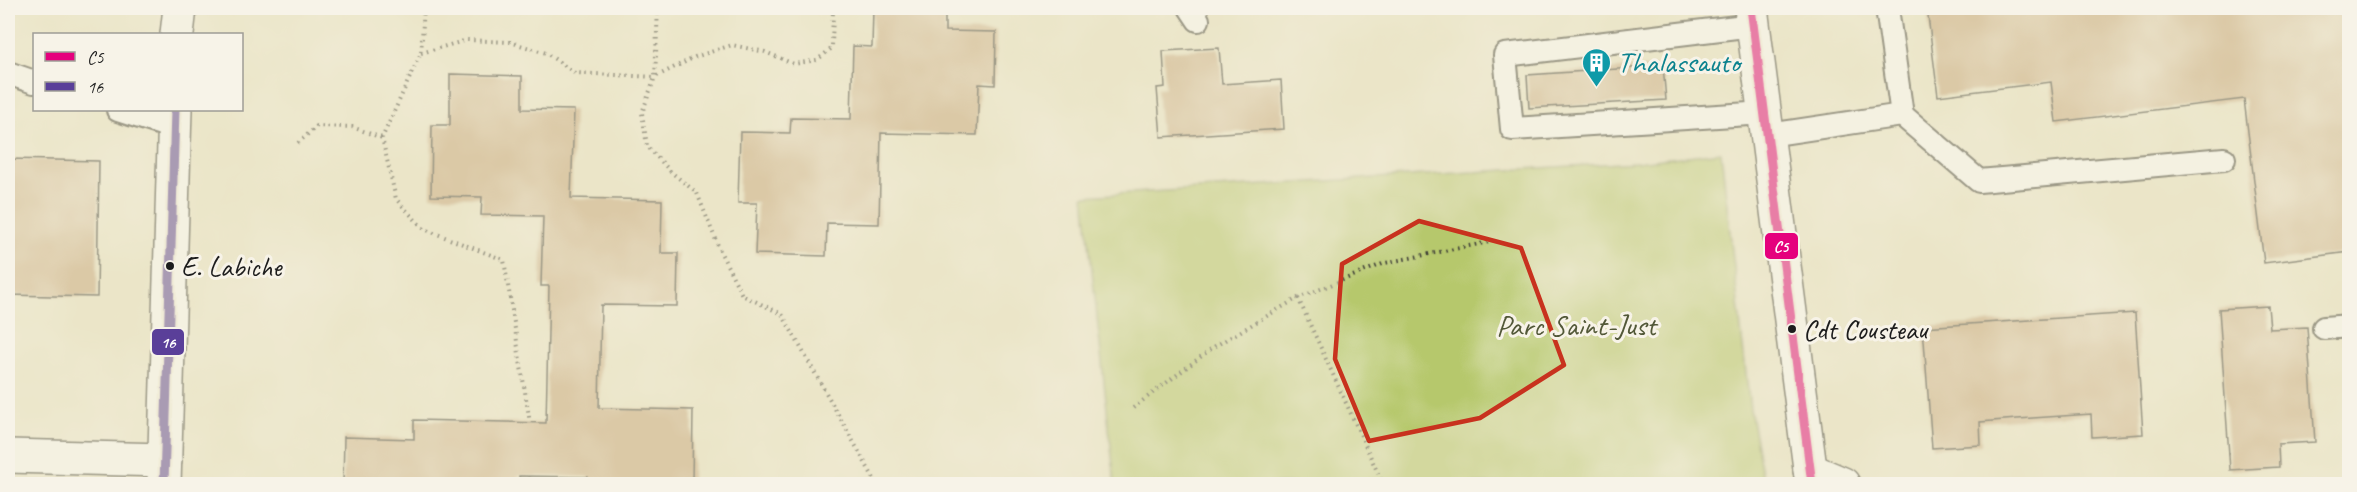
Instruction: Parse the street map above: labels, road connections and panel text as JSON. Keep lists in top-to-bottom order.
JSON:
{
  "parks": ["Parc Saint-Just"],
  "places": {
    "building": ["Thalassauto"],
    "other": ["E. Labiche", "Cdt Cousteau"]
  },
  "lines": ["transit line C5", "transit line 16"],
  "legend": ["C5", "16"]
}
